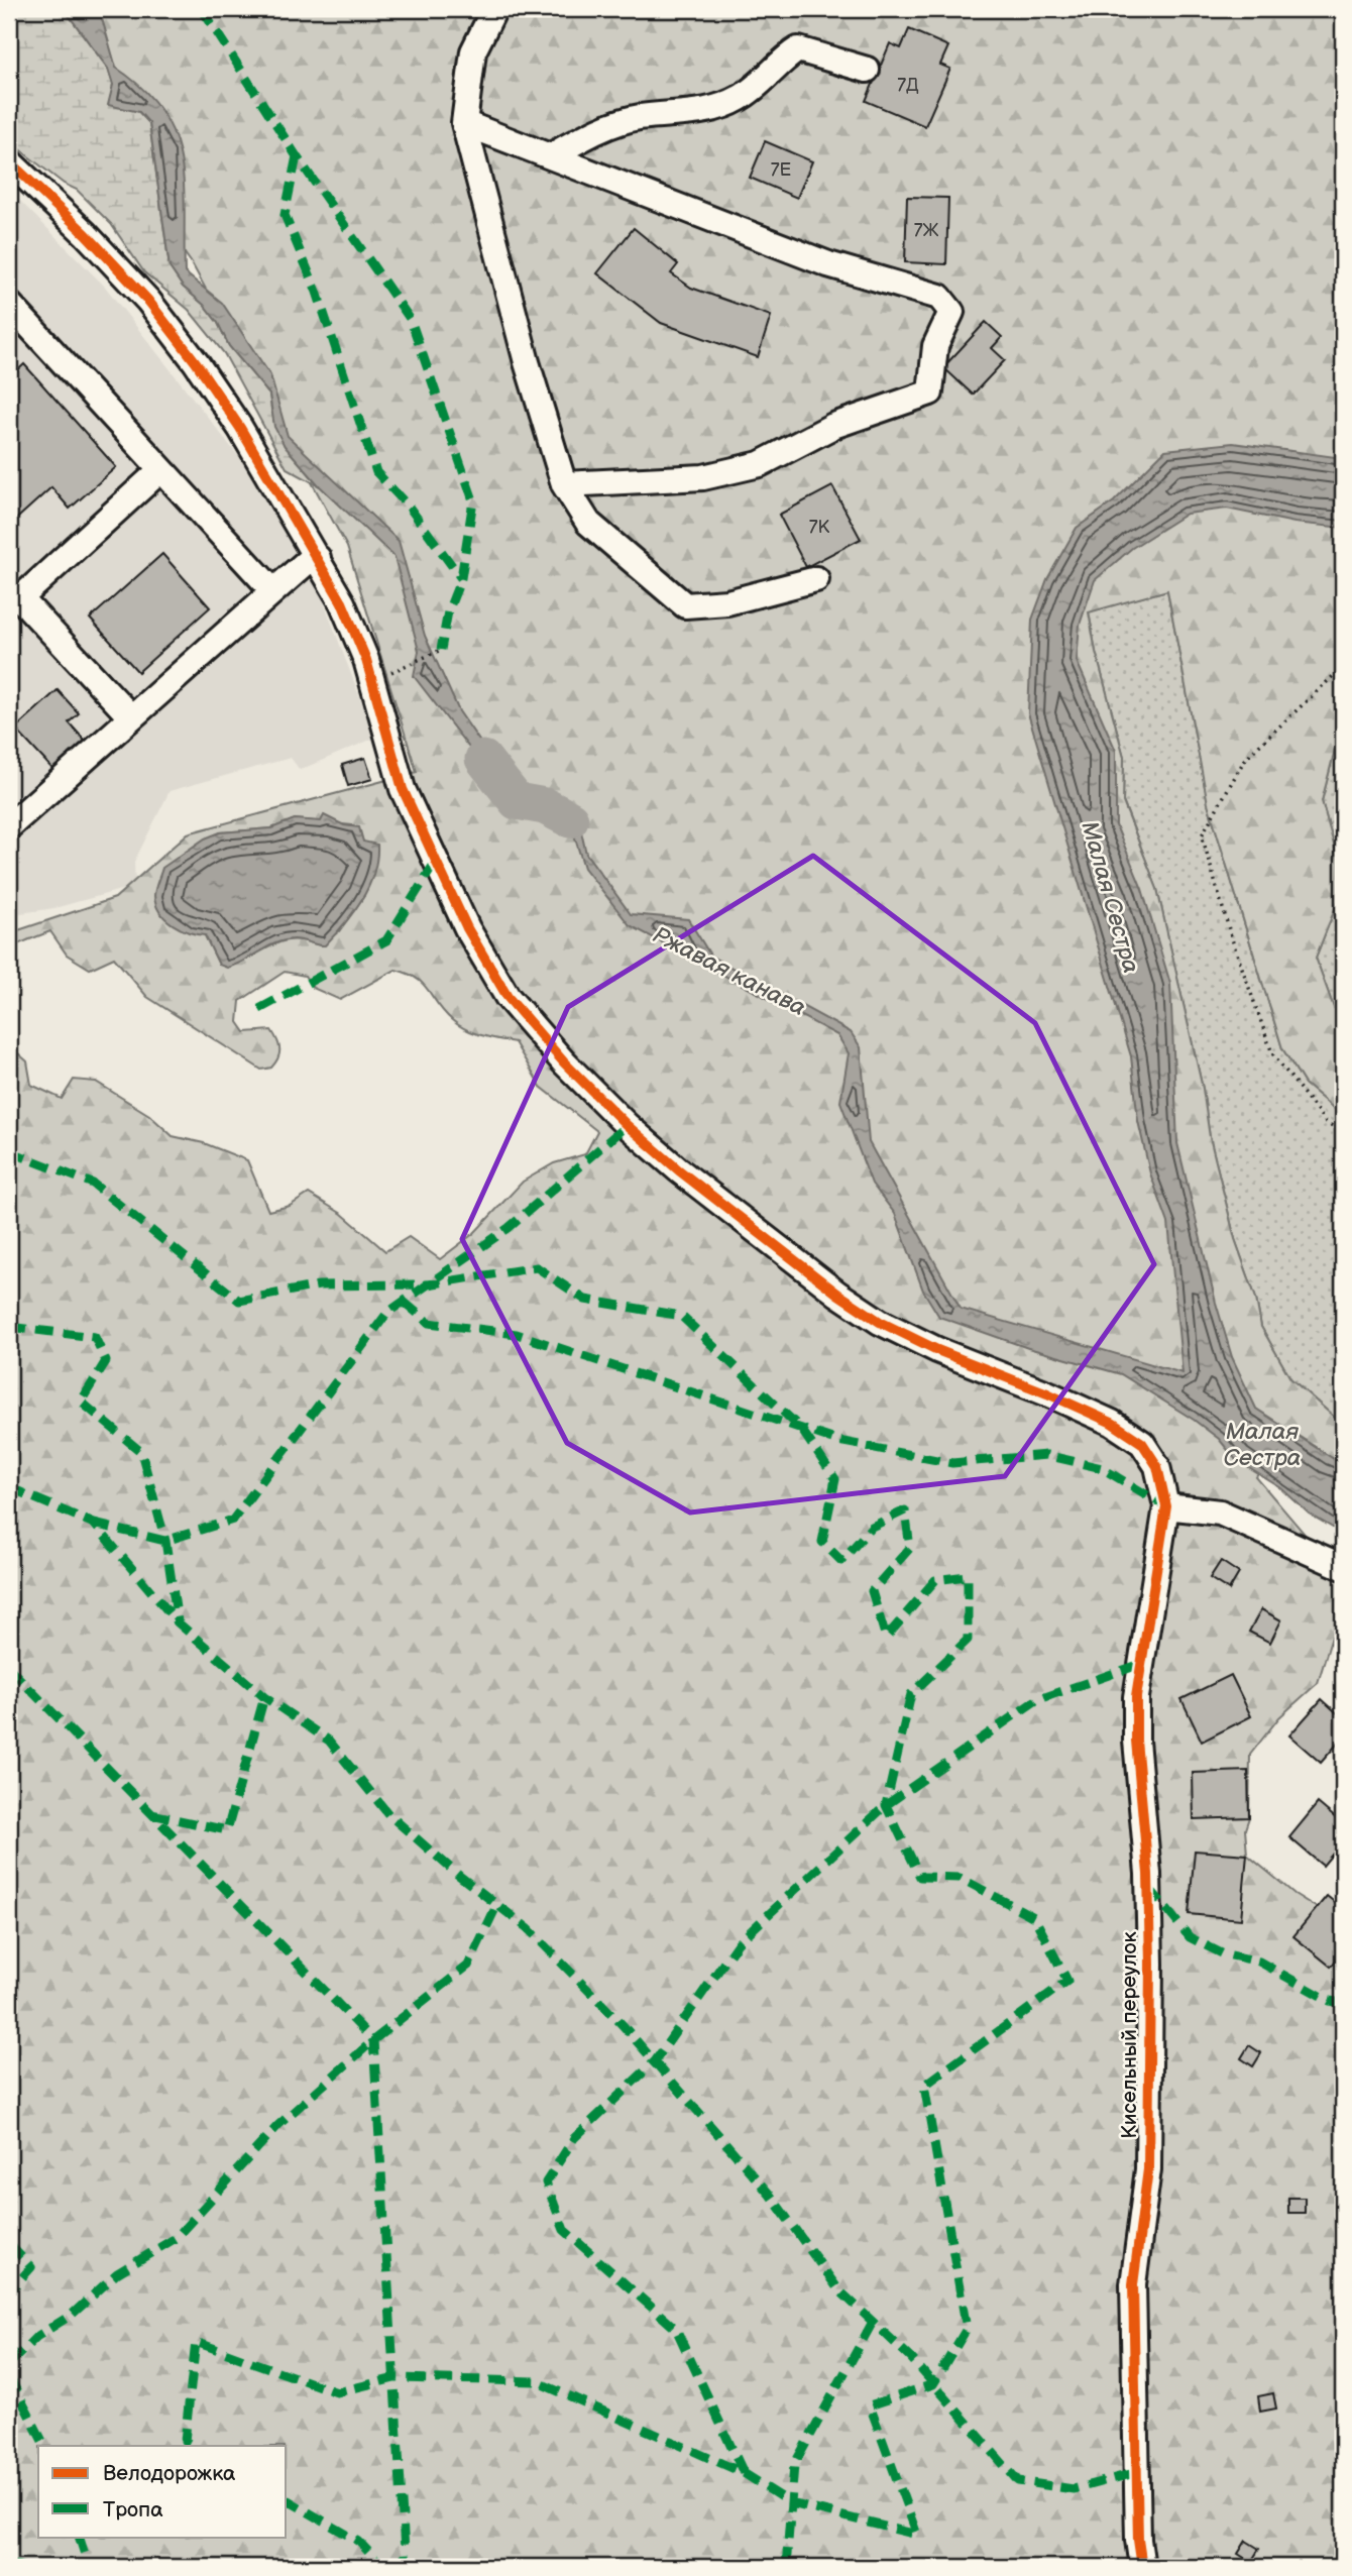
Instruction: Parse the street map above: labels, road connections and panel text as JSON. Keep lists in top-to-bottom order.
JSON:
{
  "streets": {
    "street": ["Кисельный переулок"]
  },
  "water": ["Малая Сестра", "Ржавая канава"],
  "house_numbers": [
    "7Д",
    "7Е",
    "7Ж",
    "7К"
  ],
  "legend": ["Велодорожка", "Тропа"]
}
